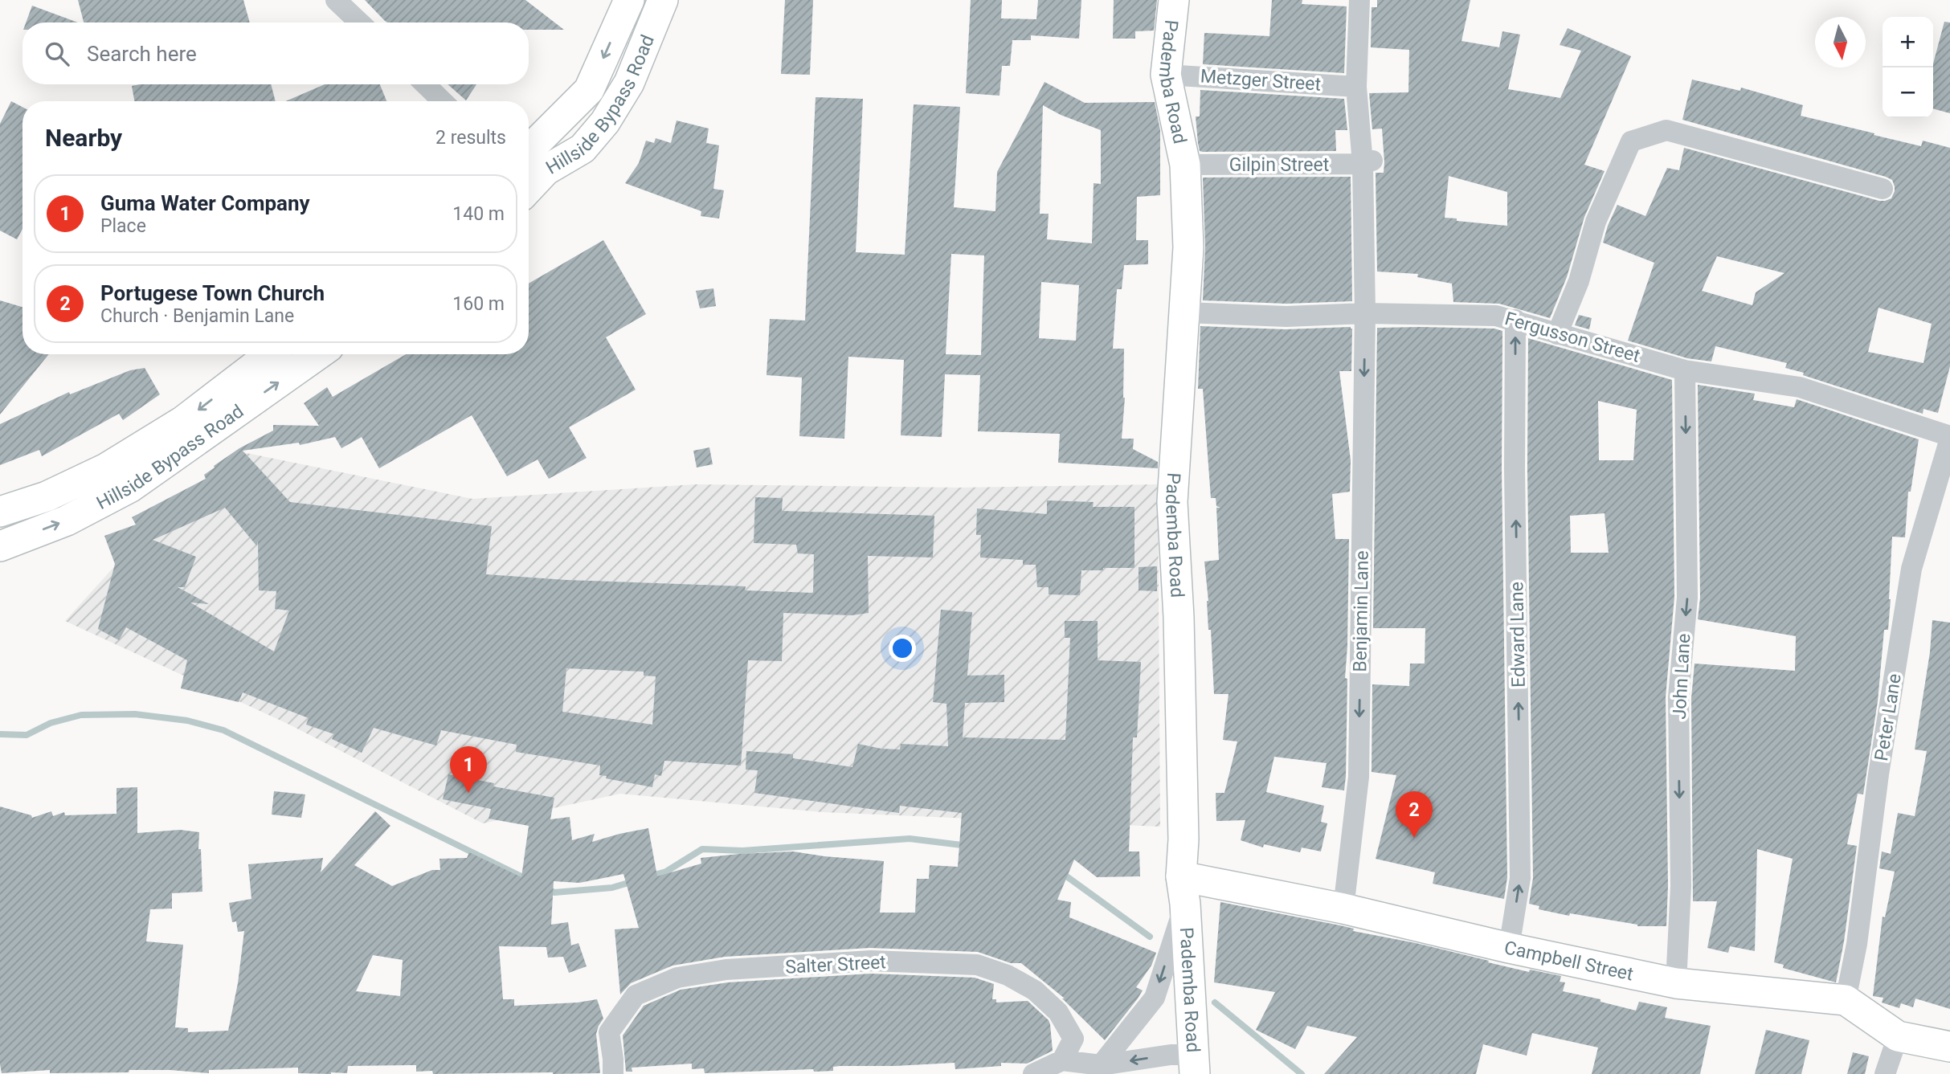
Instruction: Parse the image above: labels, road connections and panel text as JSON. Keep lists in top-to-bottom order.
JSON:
{
  "streets": {
    "main road": ["Pademba Road", "Hillside Bypass Road", "Campbell Street"],
    "street": [
      "Metzger Street",
      "Gilpin Street",
      "Fergusson Street",
      "Benjamin Lane",
      "Edward Lane",
      "John Lane",
      "Peter Lane",
      "Salter Street"
    ]
  },
  "crossings": [
    ["Metzger Street", "Pademba Road"],
    ["Metzger Street", "Benjamin Lane"],
    ["Pademba Road", "Gilpin Street"],
    ["Pademba Road", "Fergusson Street"],
    ["Pademba Road", "Campbell Street"],
    ["Gilpin Street", "Benjamin Lane"],
    ["Fergusson Street", "Benjamin Lane"],
    ["Fergusson Street", "Edward Lane"],
    ["Fergusson Street", "John Lane"],
    ["Fergusson Street", "Peter Lane"],
    ["Benjamin Lane", "Campbell Street"],
    ["Edward Lane", "Campbell Street"],
    ["John Lane", "Campbell Street"],
    ["Peter Lane", "Campbell Street"]
  ],
  "one_way": ["Benjamin Lane", "Edward Lane", "John Lane"],
  "north": "bottom",
  "page": {
    "map_buttons": ["+", "−"],
    "search": "Search here",
    "heading": ["Nearby", "2 results"],
    "list": [
      {
        "mark": "1",
        "name": "Guma Water Company",
        "note": "Place",
        "value": "140 m"
      },
      {
        "mark": "2",
        "name": "Portugese Town Church",
        "note": "Church · Benjamin Lane",
        "value": "160 m"
      }
    ],
    "pins": ["1", "2"]
  }
}
